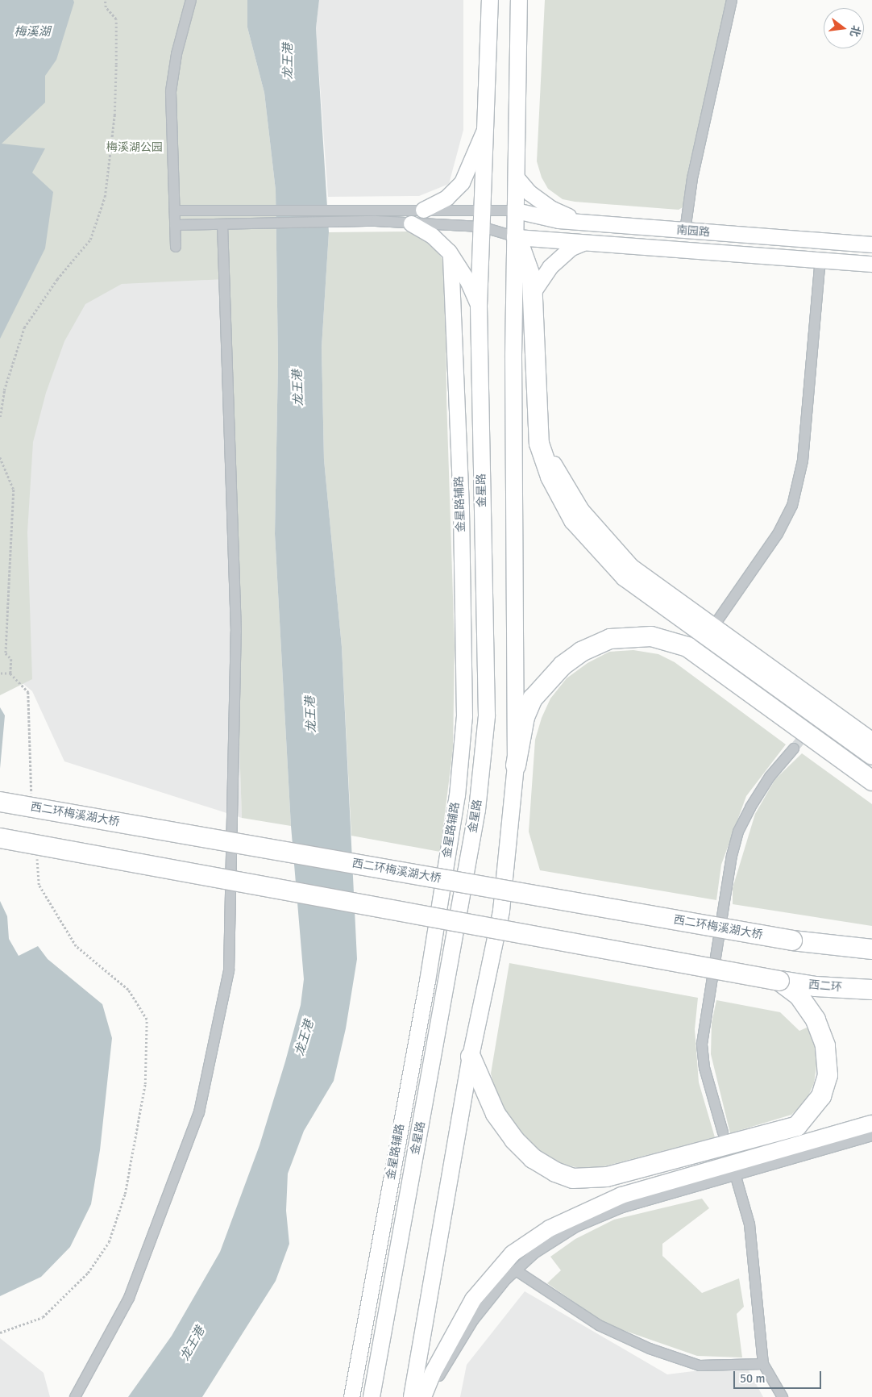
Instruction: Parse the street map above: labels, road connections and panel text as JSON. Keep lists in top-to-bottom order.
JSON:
{
  "streets": {
    "highway": ["西二环梅溪湖大桥", "西二环"],
    "main road": ["金星路"],
    "street": ["南园路", "金星路辅路"]
  },
  "water": ["梅溪湖", "龙王港"],
  "parks": ["梅溪湖公园"],
  "scale_bar": "50 m",
  "north": "right"
}
